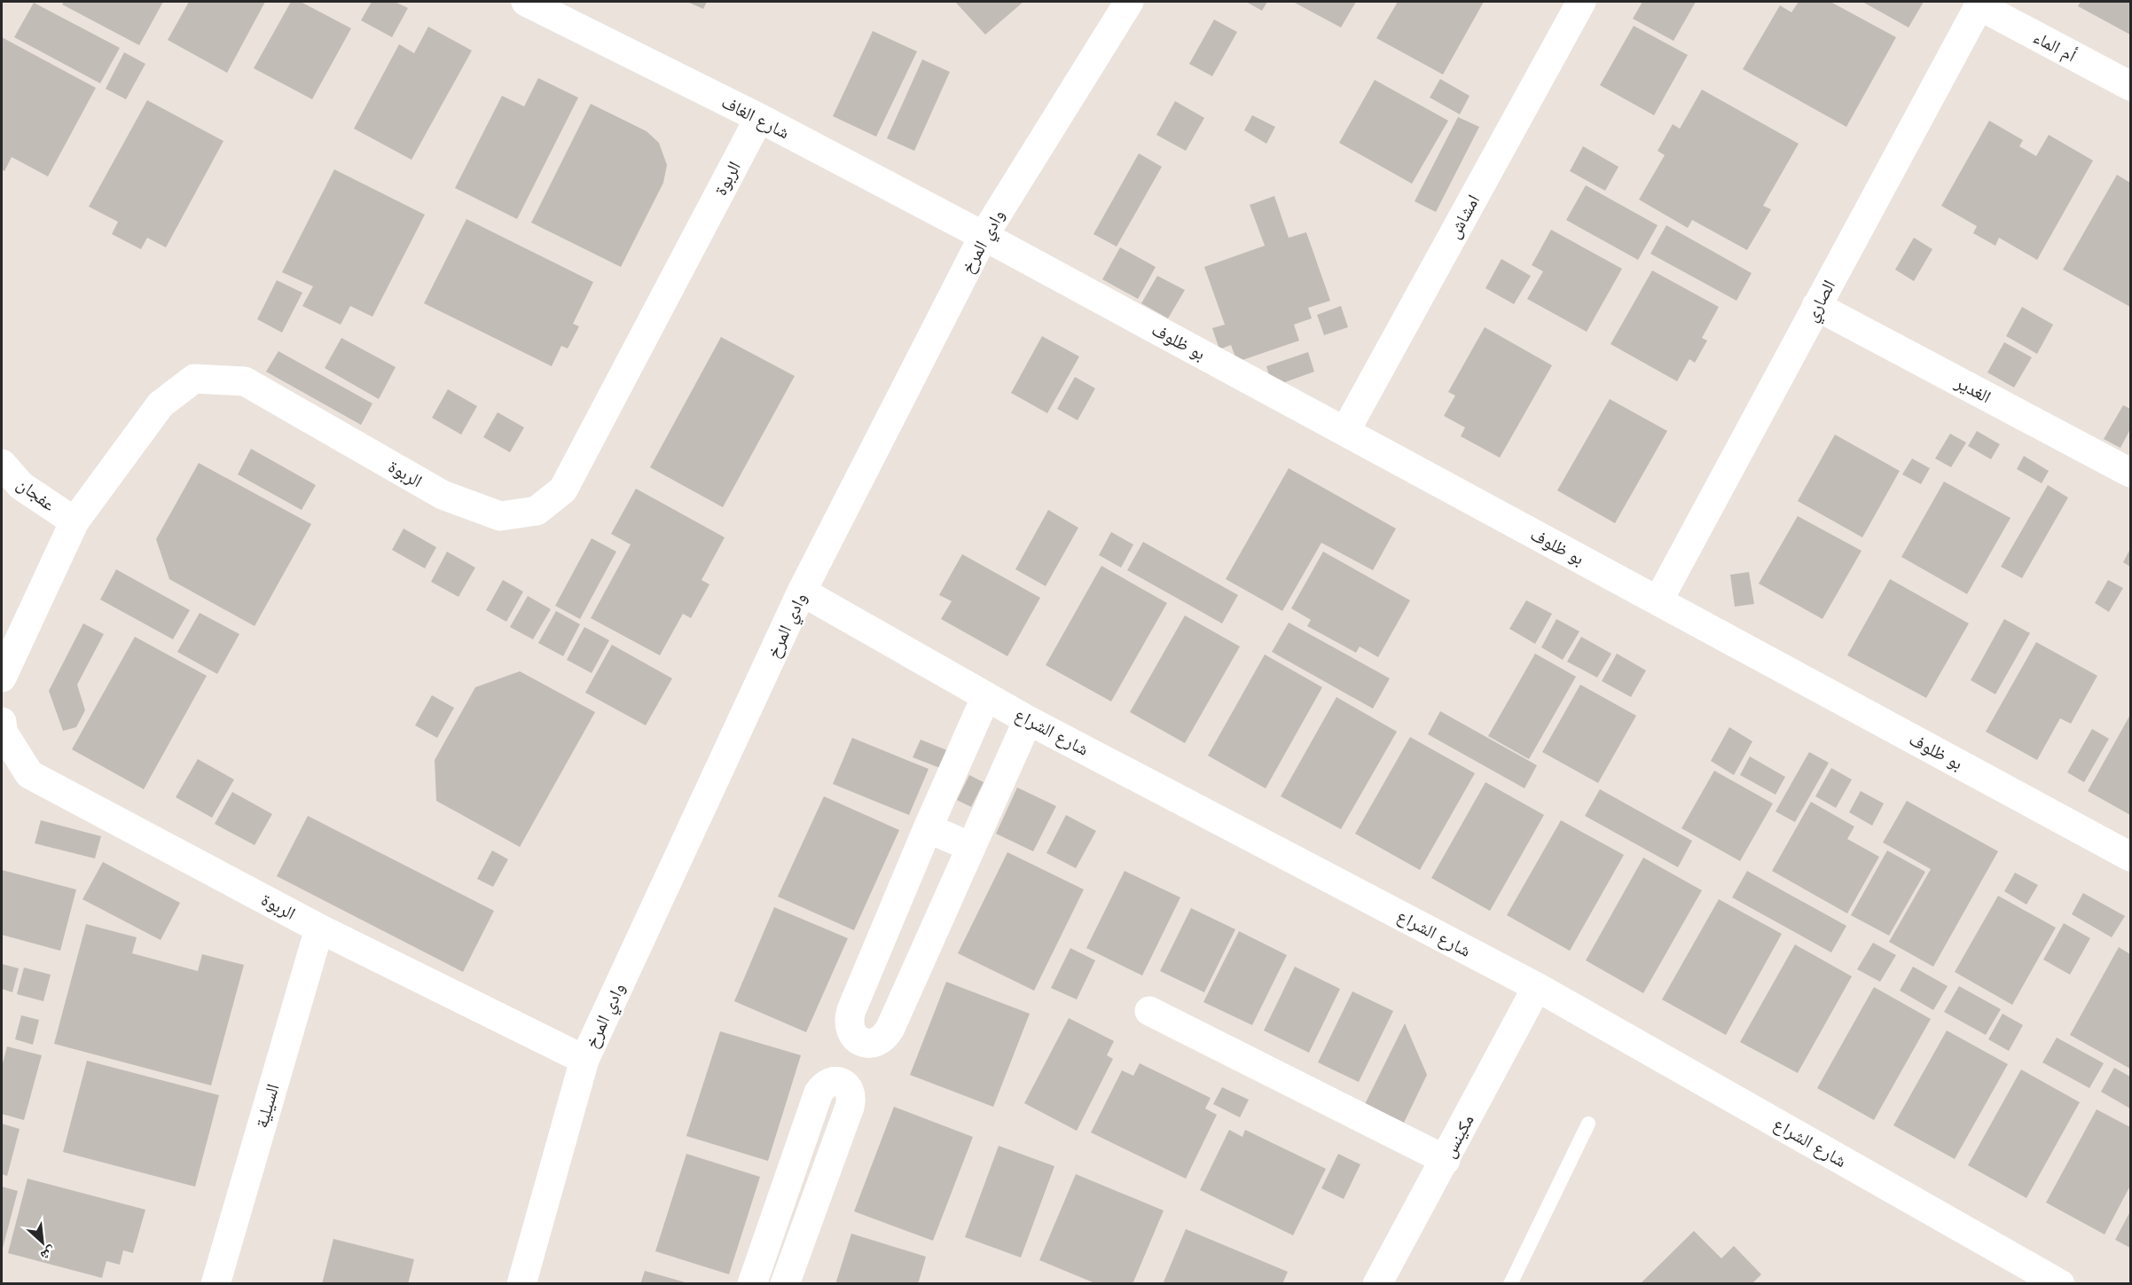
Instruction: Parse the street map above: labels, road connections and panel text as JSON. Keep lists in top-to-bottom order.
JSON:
{
  "streets": {
    "street": [
      "أم الماء",
      "شارع الغاف",
      "الربوة",
      "امشاش",
      "وادي المرخ",
      "الصاري",
      "بو ظلوف",
      "الغدير",
      "عفجان",
      "شارع الشراع",
      "السيلية",
      "مكينس"
    ]
  },
  "crossings": [
    ["أم الماء", "الصاري"],
    ["شارع الغاف", "الربوة"],
    ["شارع الغاف", "وادي المرخ"],
    ["شارع الغاف", "بو ظلوف"],
    ["الربوة", "وادي المرخ"],
    ["الربوة", "عفجان"],
    ["الربوة", "السيلية"],
    ["امشاش", "بو ظلوف"],
    ["وادي المرخ", "بو ظلوف"],
    ["وادي المرخ", "شارع الشراع"],
    ["الصاري", "بو ظلوف"],
    ["الصاري", "الغدير"],
    ["شارع الشراع", "مكينس"]
  ],
  "north": "bottom right"
}
